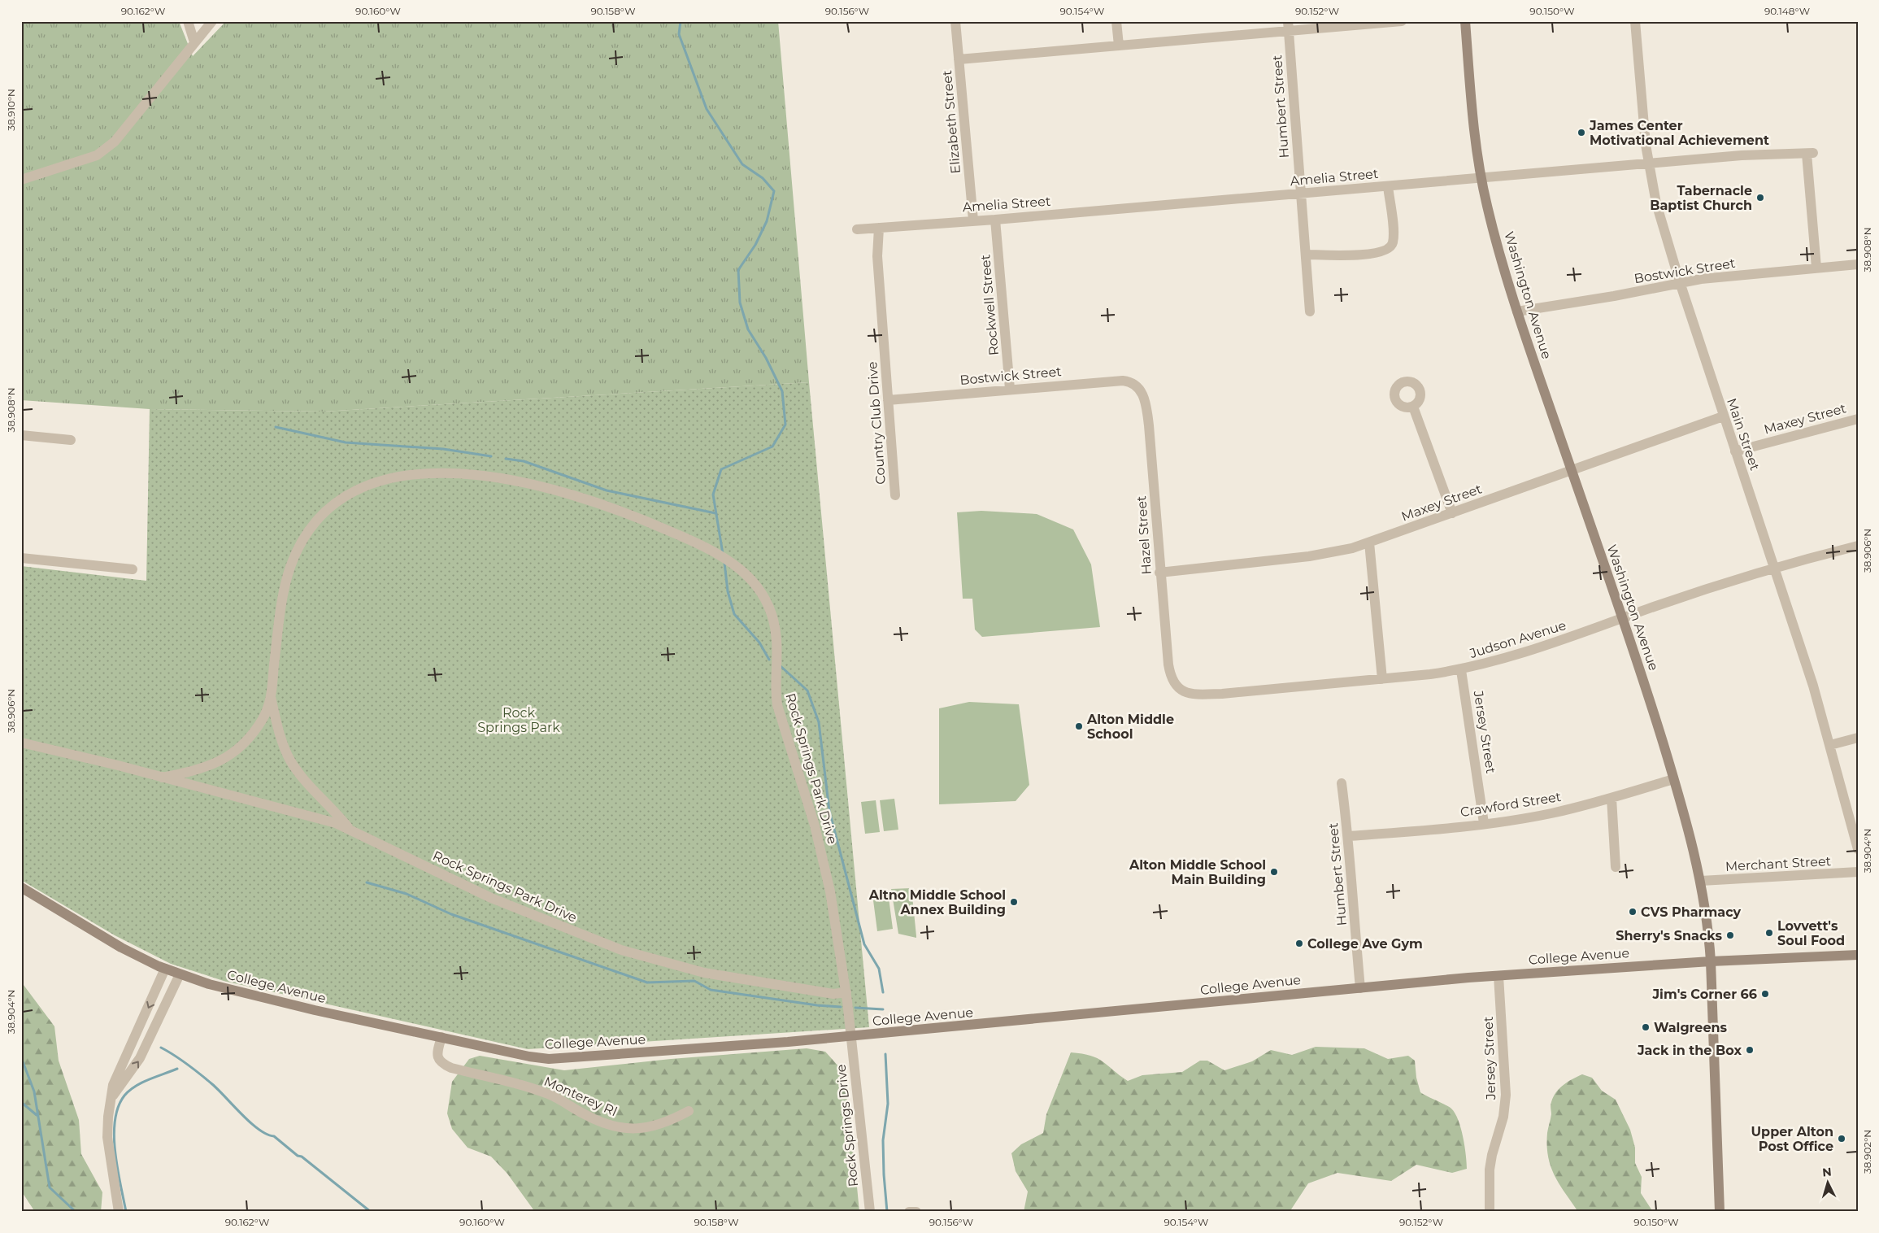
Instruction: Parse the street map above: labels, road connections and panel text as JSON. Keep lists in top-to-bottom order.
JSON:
{
  "streets": {
    "main road": ["Washington Avenue", "College Avenue"],
    "street": [
      "Humbert Street",
      "Elizabeth Street",
      "Amelia Street",
      "Bostwick Street",
      "Rockwell Street",
      "Maxey Street",
      "Country Club Drive",
      "Main Street",
      "Hazel Street",
      "Judson Avenue",
      "Jersey Street",
      "Rock Springs Park Drive",
      "Crawford Street",
      "Merchant Street",
      "Monterey Rl",
      "Rock Springs Drive"
    ]
  },
  "crossings": [
    ["Humbert Street", "Amelia Street"],
    ["Humbert Street", "Crawford Street"],
    ["Humbert Street", "College Avenue"],
    ["Elizabeth Street", "Amelia Street"],
    ["Amelia Street", "Bostwick Street"],
    ["Amelia Street", "Washington Avenue"],
    ["Amelia Street", "Rockwell Street"],
    ["Amelia Street", "Country Club Drive"],
    ["Amelia Street", "Main Street"],
    ["Bostwick Street", "Washington Avenue"],
    ["Bostwick Street", "Rockwell Street"],
    ["Bostwick Street", "Country Club Drive"],
    ["Bostwick Street", "Main Street"],
    ["Bostwick Street", "Hazel Street"],
    ["Washington Avenue", "Maxey Street"],
    ["Washington Avenue", "Judson Avenue"],
    ["Washington Avenue", "Crawford Street"],
    ["Washington Avenue", "Merchant Street"],
    ["Washington Avenue", "College Avenue"],
    ["Maxey Street", "Main Street"],
    ["Maxey Street", "Hazel Street"],
    ["Main Street", "Judson Avenue"],
    ["Hazel Street", "Judson Avenue"],
    ["Judson Avenue", "Jersey Street"],
    ["Jersey Street", "Crawford Street"],
    ["Jersey Street", "College Avenue"],
    ["Rock Springs Park Drive", "College Avenue"],
    ["Rock Springs Park Drive", "Rock Springs Drive"],
    ["College Avenue", "Monterey Rl"],
    ["College Avenue", "Rock Springs Drive"]
  ],
  "parks": ["Rock Springs Park"],
  "places": [
    "James Center Motivational Achievement",
    "Tabernacle Baptist Church",
    "Alton Middle School",
    "Alton Middle School Main Building",
    "Altno Middle School Annex Building",
    "CVS Pharmacy",
    "Lovvett's Soul Food",
    "Sherry's Snacks",
    "College Ave Gym",
    "Jim's Corner 66",
    "Walgreens",
    "Jack in the Box",
    "Upper Alton Post Office"
  ],
  "north": "top",
  "coordinates": [
    "90.162°W",
    "90.160°W",
    "90.158°W",
    "90.156°W",
    "90.154°W",
    "90.152°W",
    "90.150°W",
    "90.148°W",
    "38.910°N",
    "38.908°N",
    "38.906°N",
    "38.904°N",
    "38.902°N"
  ]
}
